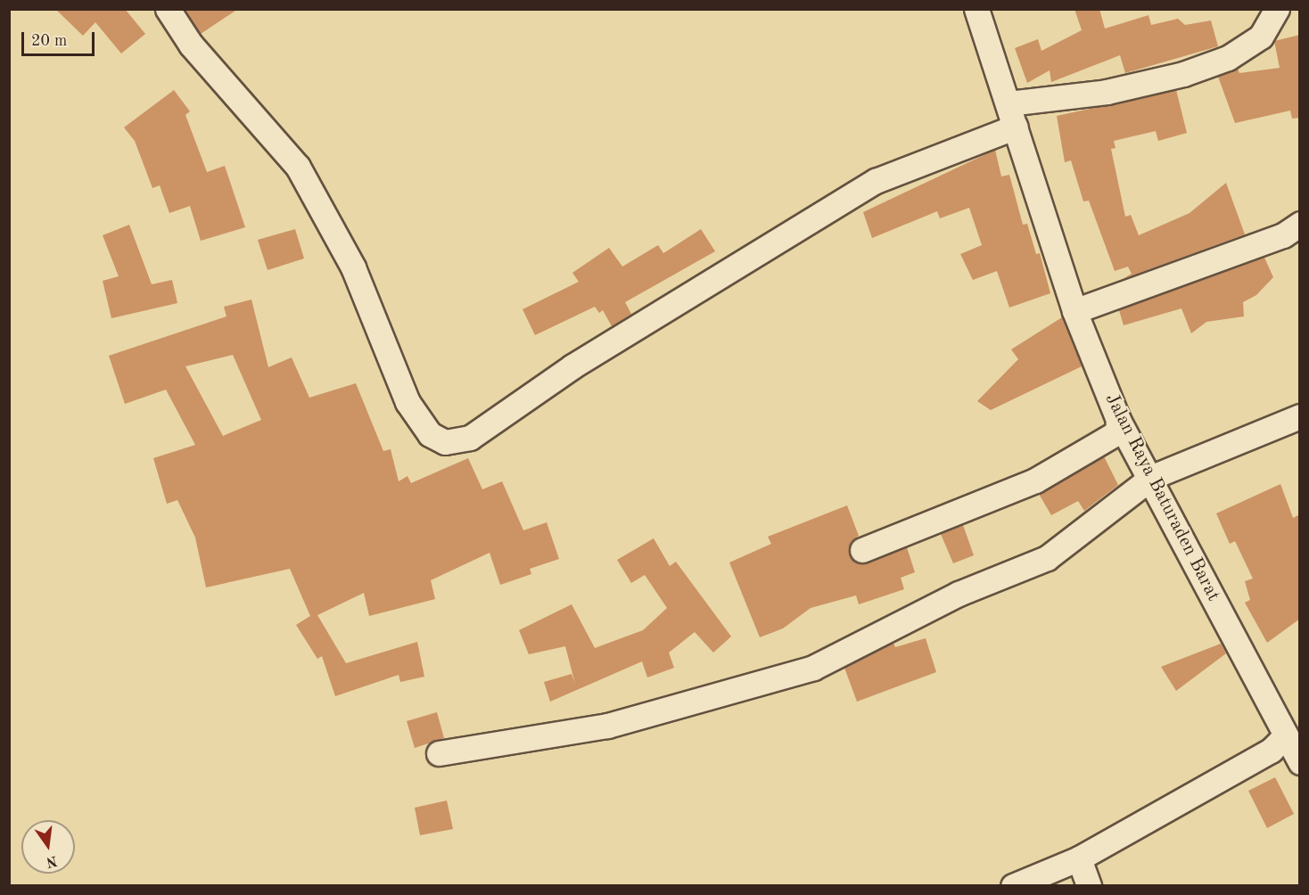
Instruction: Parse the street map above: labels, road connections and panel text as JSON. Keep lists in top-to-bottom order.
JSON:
{
  "streets": {
    "street": ["Jalan Raya Baturaden Barat"]
  },
  "scale_bar": "20 m",
  "north": "bottom"
}
